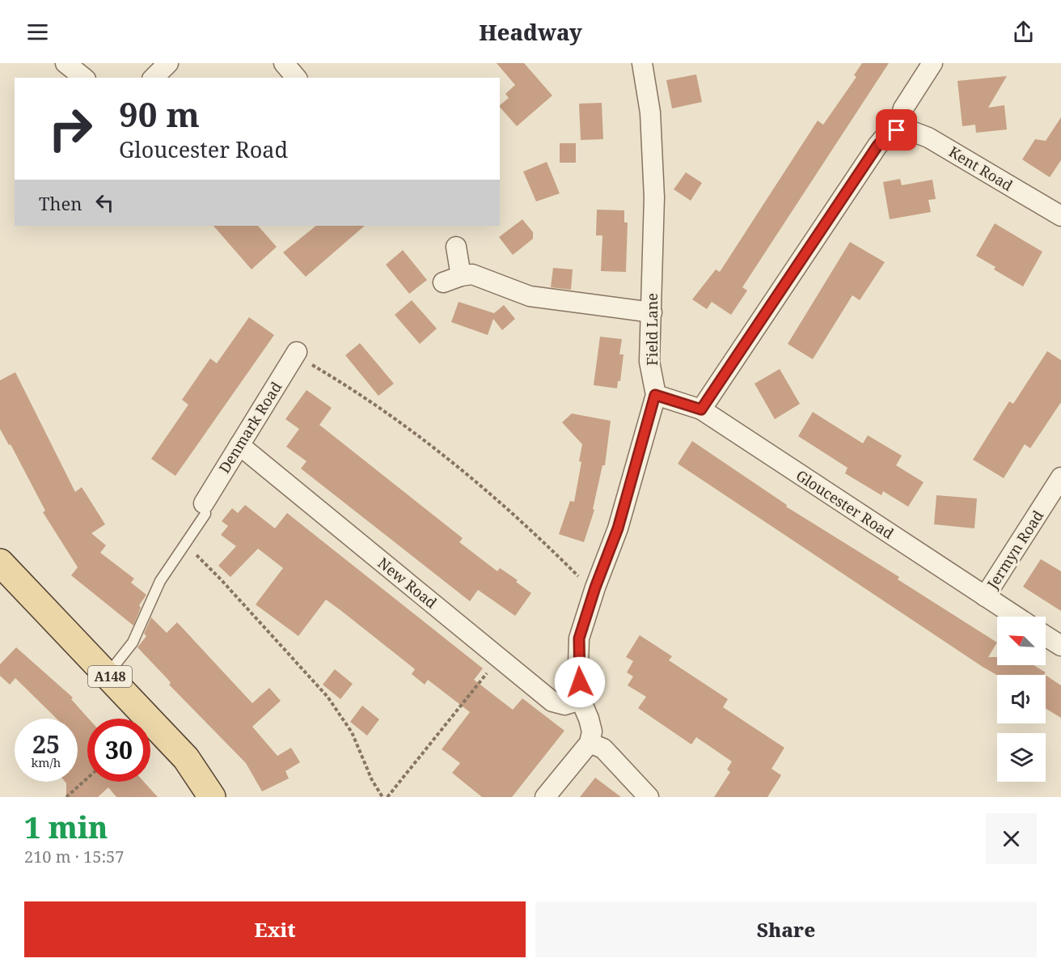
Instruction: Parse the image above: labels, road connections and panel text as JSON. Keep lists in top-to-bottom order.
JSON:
{
  "streets": {
    "main road": ["A148"],
    "street": [
      "Kent Road",
      "Field Lane",
      "Denmark Road",
      "Gloucester Road",
      "Jermyn Road",
      "New Road"
    ]
  },
  "crossings": [
    ["Field Lane", "Gloucester Road"],
    ["Field Lane", "New Road"],
    ["Denmark Road", "New Road"],
    ["Gloucester Road", "Jermyn Road"]
  ],
  "north": "top left",
  "page": {
    "header": "Headway",
    "turn": ["90 m", "Gloucester Road"],
    "then": "Then",
    "speed": "25 km/h",
    "limit": "30",
    "heading": ["1 min", "210 m · 15:57"],
    "buttons": ["Exit", "Share"]
  }
}
